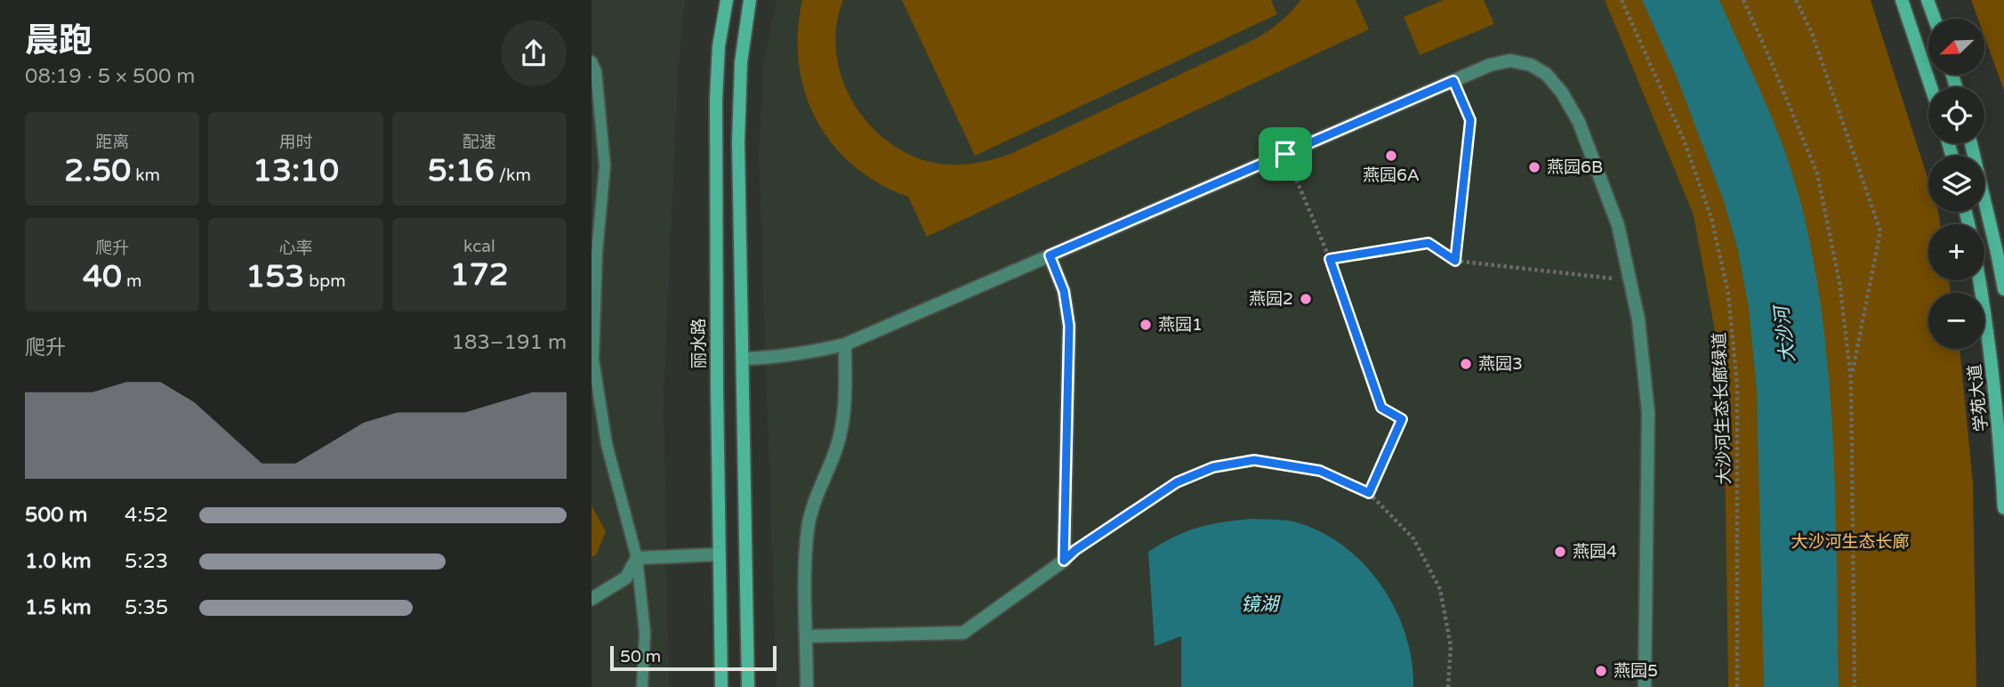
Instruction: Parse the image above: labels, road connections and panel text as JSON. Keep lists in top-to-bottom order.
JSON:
{
  "streets": {
    "main road": ["丽水路", "学苑大道"],
    "path": ["大沙河生态长廊绿道"]
  },
  "water": ["大沙河", "镜湖"],
  "parks": ["大沙河生态长廊"],
  "places": [
    "燕园6A",
    "燕园6B",
    "燕园2",
    "燕园1",
    "燕园3",
    "燕园4",
    "燕园5"
  ],
  "scale_bar": "50 m",
  "north": "bottom left",
  "page": {
    "heading": ["晨跑", "08:19 · 5 × 500 m"],
    "map_buttons": ["+", "−"],
    "stats": [
      ["距离", "2.50 km"],
      ["用时", "13:10"],
      ["配速", "5:16 /km"],
      ["爬升", "40 m"],
      ["心率", "153 bpm"],
      ["kcal", "172"]
    ],
    "chart": ["爬升", "183–191 m"],
    "list": [
      {
        "name": "500 m",
        "note": "4:52"
      },
      {
        "name": "1.0 km",
        "note": "5:23"
      },
      {
        "name": "1.5 km",
        "note": "5:35"
      }
    ],
    "scale": "50 m"
  }
}
